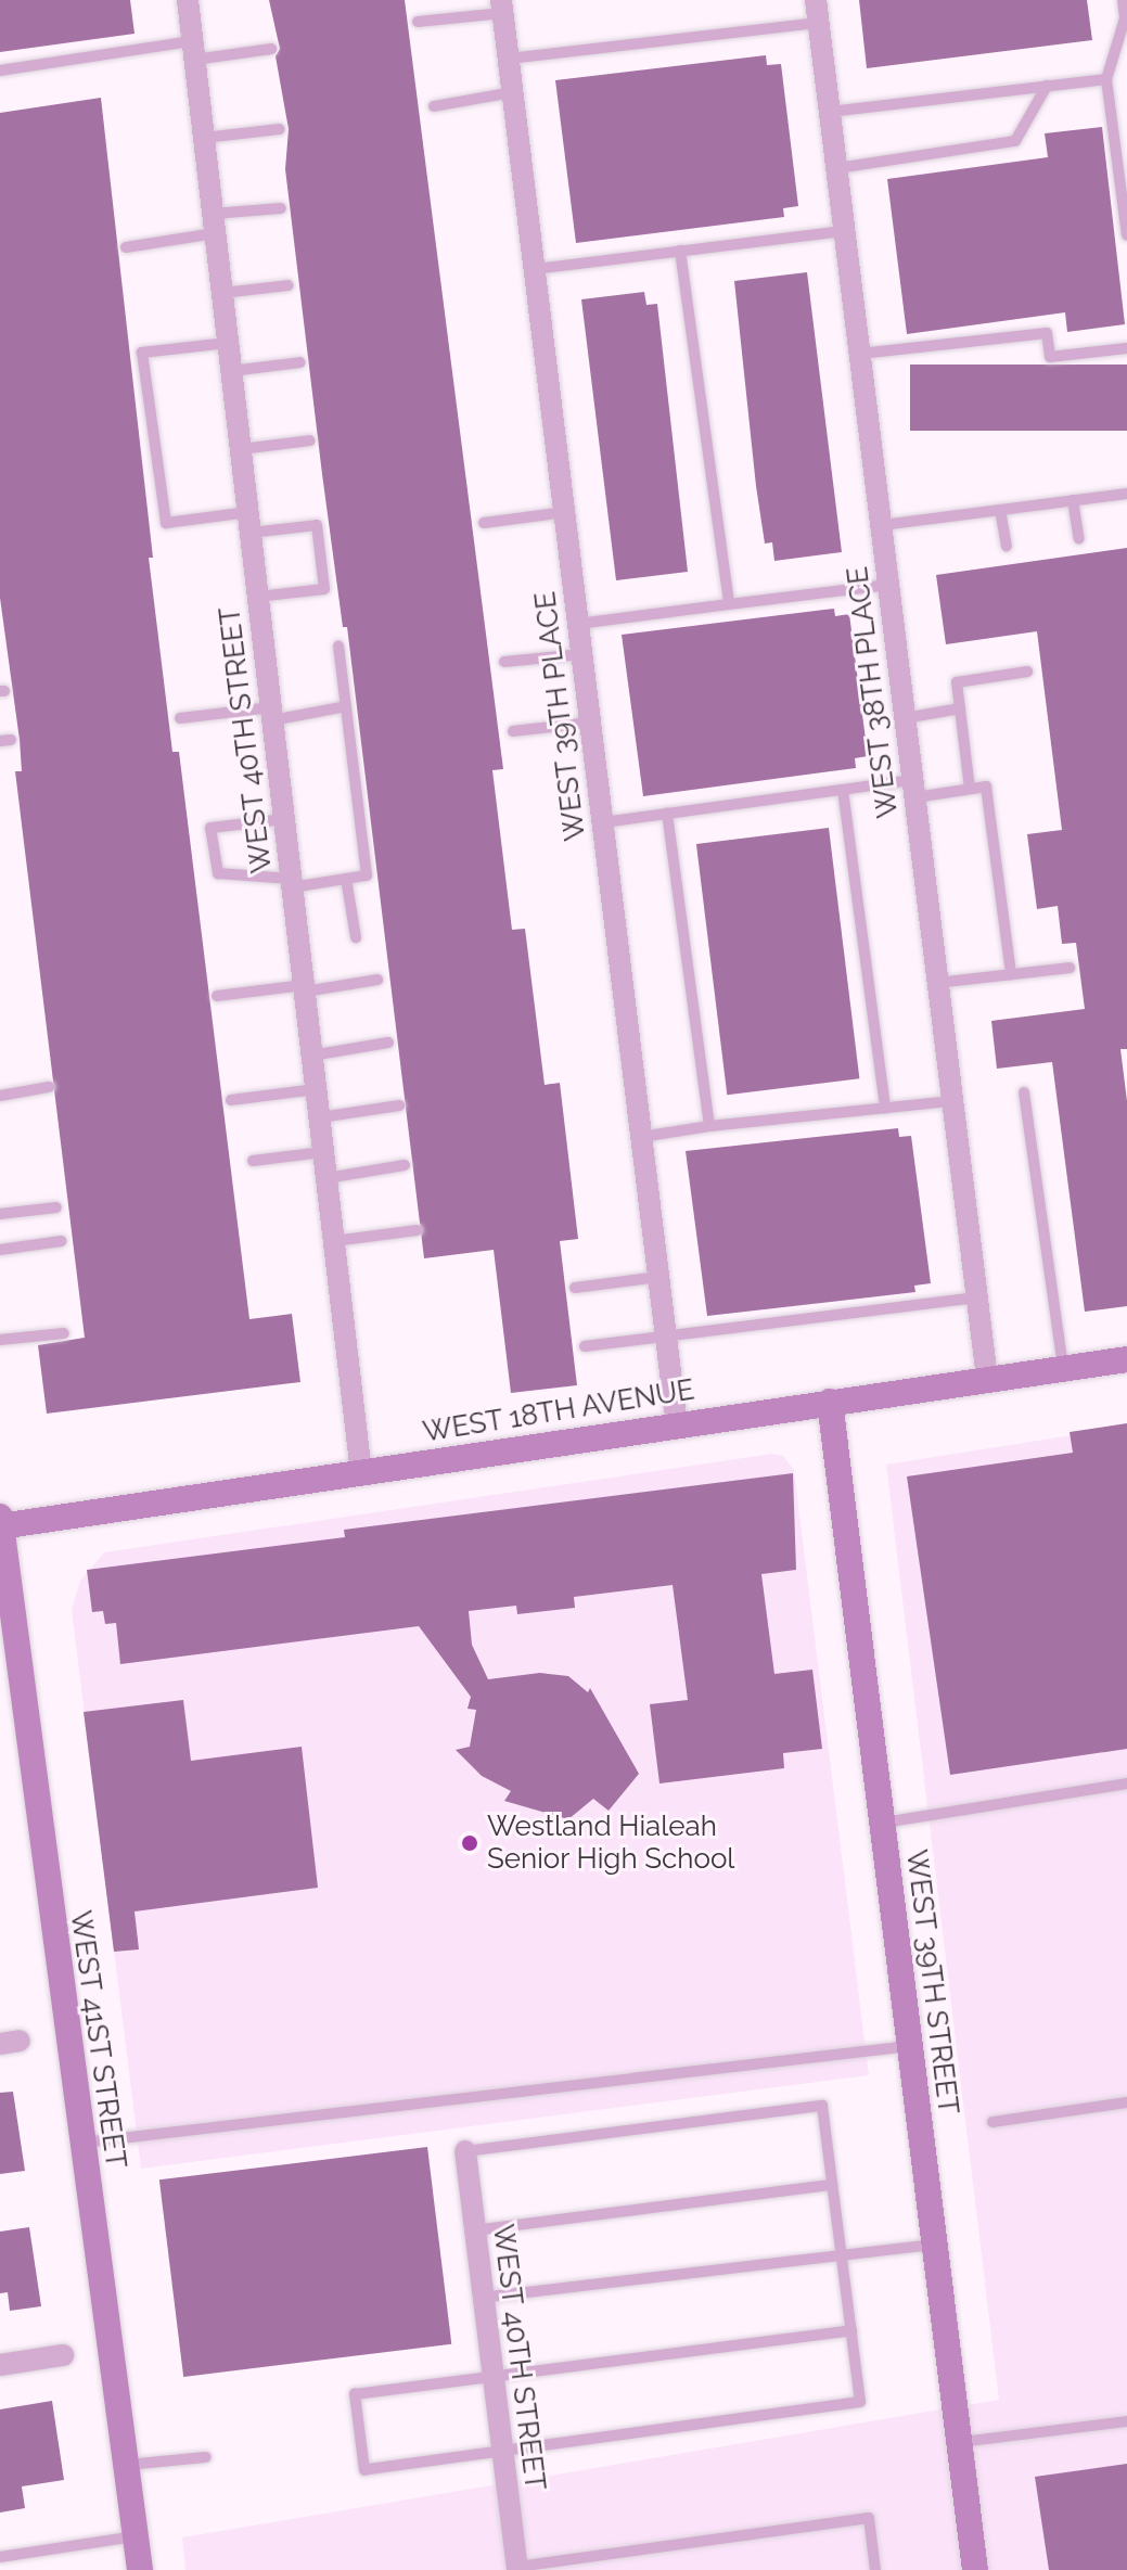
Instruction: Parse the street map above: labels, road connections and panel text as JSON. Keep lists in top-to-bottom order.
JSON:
{
  "streets": {
    "street": [
      "WEST 38TH PLACE",
      "WEST 39TH PLACE",
      "WEST 40TH STREET",
      "WEST 18TH AVENUE",
      "WEST 39TH STREET",
      "WEST 41ST STREET"
    ]
  },
  "crossings": [
    ["WEST 38TH PLACE", "WEST 18TH AVENUE"],
    ["WEST 39TH PLACE", "WEST 18TH AVENUE"],
    ["WEST 40TH STREET", "WEST 18TH AVENUE"],
    ["WEST 18TH AVENUE", "WEST 39TH STREET"],
    ["WEST 18TH AVENUE", "WEST 41ST STREET"]
  ],
  "places": ["Westland Hialeah Senior High School"]
}
